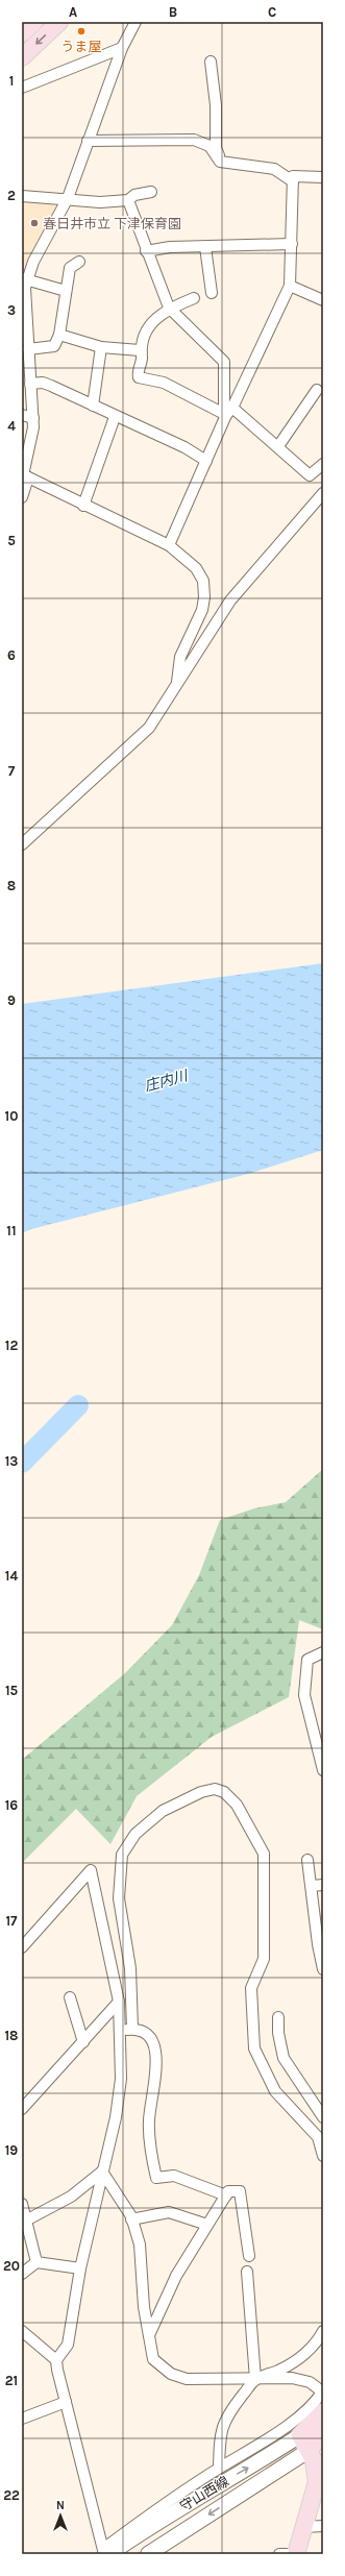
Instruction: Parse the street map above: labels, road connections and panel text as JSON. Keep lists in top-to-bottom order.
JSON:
{
  "streets": {
    "main road": ["守山西線"]
  },
  "water": ["庄内川"],
  "places": ["うま屋", "春日井市立 下津保育園"],
  "north": "top",
  "grid": {
    "columns": ["A", "B", "C"],
    "rows": [
      "1",
      "2",
      "3",
      "4",
      "5",
      "6",
      "7",
      "8",
      "9",
      "10",
      "11",
      "12",
      "13",
      "14",
      "15",
      "16",
      "17",
      "18",
      "19",
      "20",
      "21",
      "22"
    ]
  }
}
